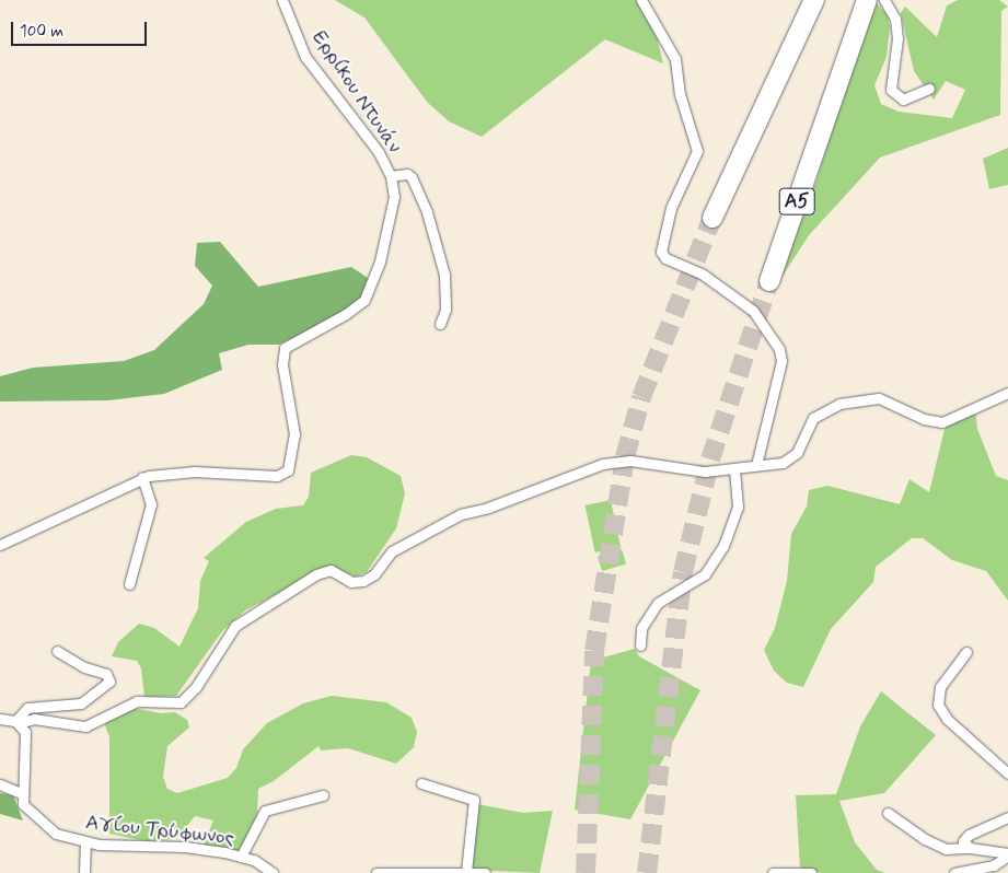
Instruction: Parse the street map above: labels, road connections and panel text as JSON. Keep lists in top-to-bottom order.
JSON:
{
  "streets": {
    "highway": ["Α5"],
    "street": ["Ερρίκου Ντυνάν", "Αγίου Τρύφωνος"]
  },
  "scale_bar": "100 m"
}
